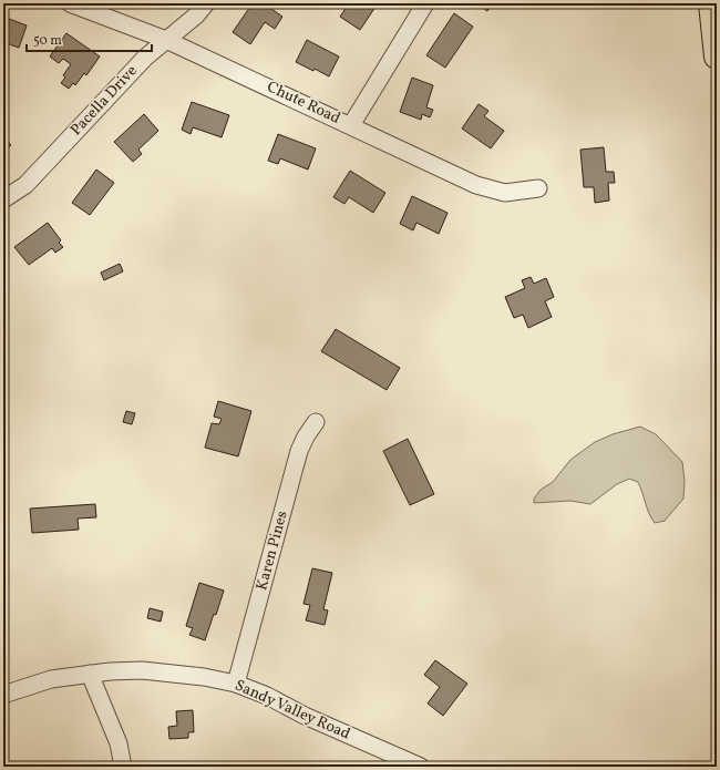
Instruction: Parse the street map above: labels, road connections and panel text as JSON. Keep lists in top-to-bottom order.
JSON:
{
  "streets": {
    "street": [
      "Pacella Drive",
      "Chute Road",
      "Karen Pines",
      "Sandy Valley Road"
    ]
  },
  "crossings": [
    ["Pacella Drive", "Chute Road"],
    ["Karen Pines", "Sandy Valley Road"]
  ],
  "scale_bar": "50 m"
}
